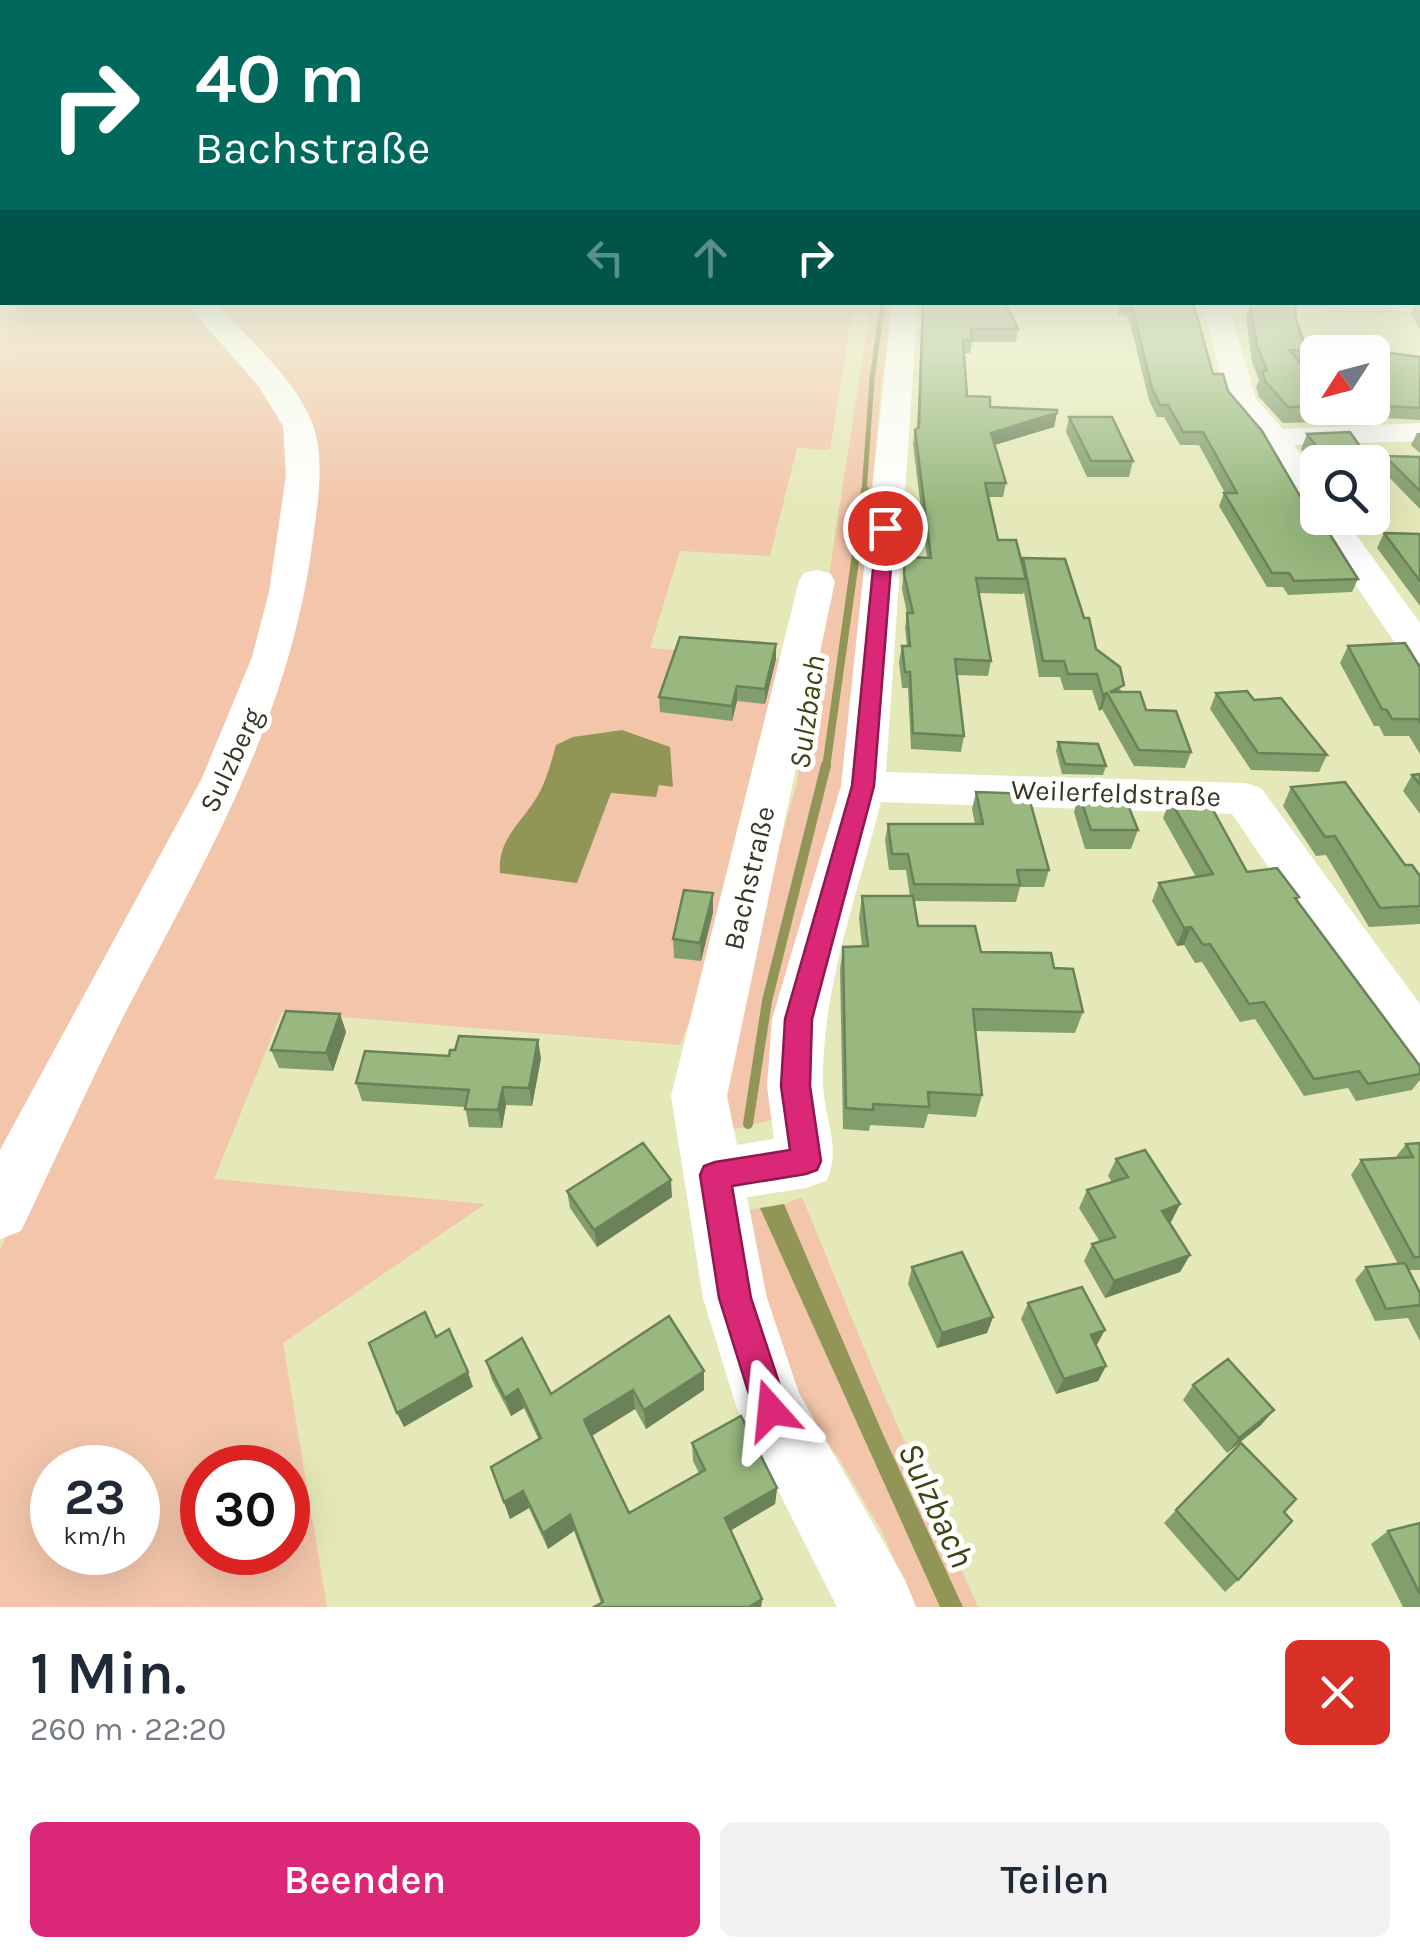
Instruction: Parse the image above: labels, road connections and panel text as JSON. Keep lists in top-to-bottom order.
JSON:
{
  "streets": {
    "street": ["Sulzberg", "Weilerfeldstraße", "Bachstraße"]
  },
  "water": ["Sulzbach"],
  "north": "bottom left",
  "page": {
    "turn": ["40 m", "Bachstraße"],
    "speed": "23 km/h",
    "limit": "30",
    "heading": ["1 Min.", "260 m · 22:20"],
    "buttons": ["Beenden", "Teilen"]
  }
}
